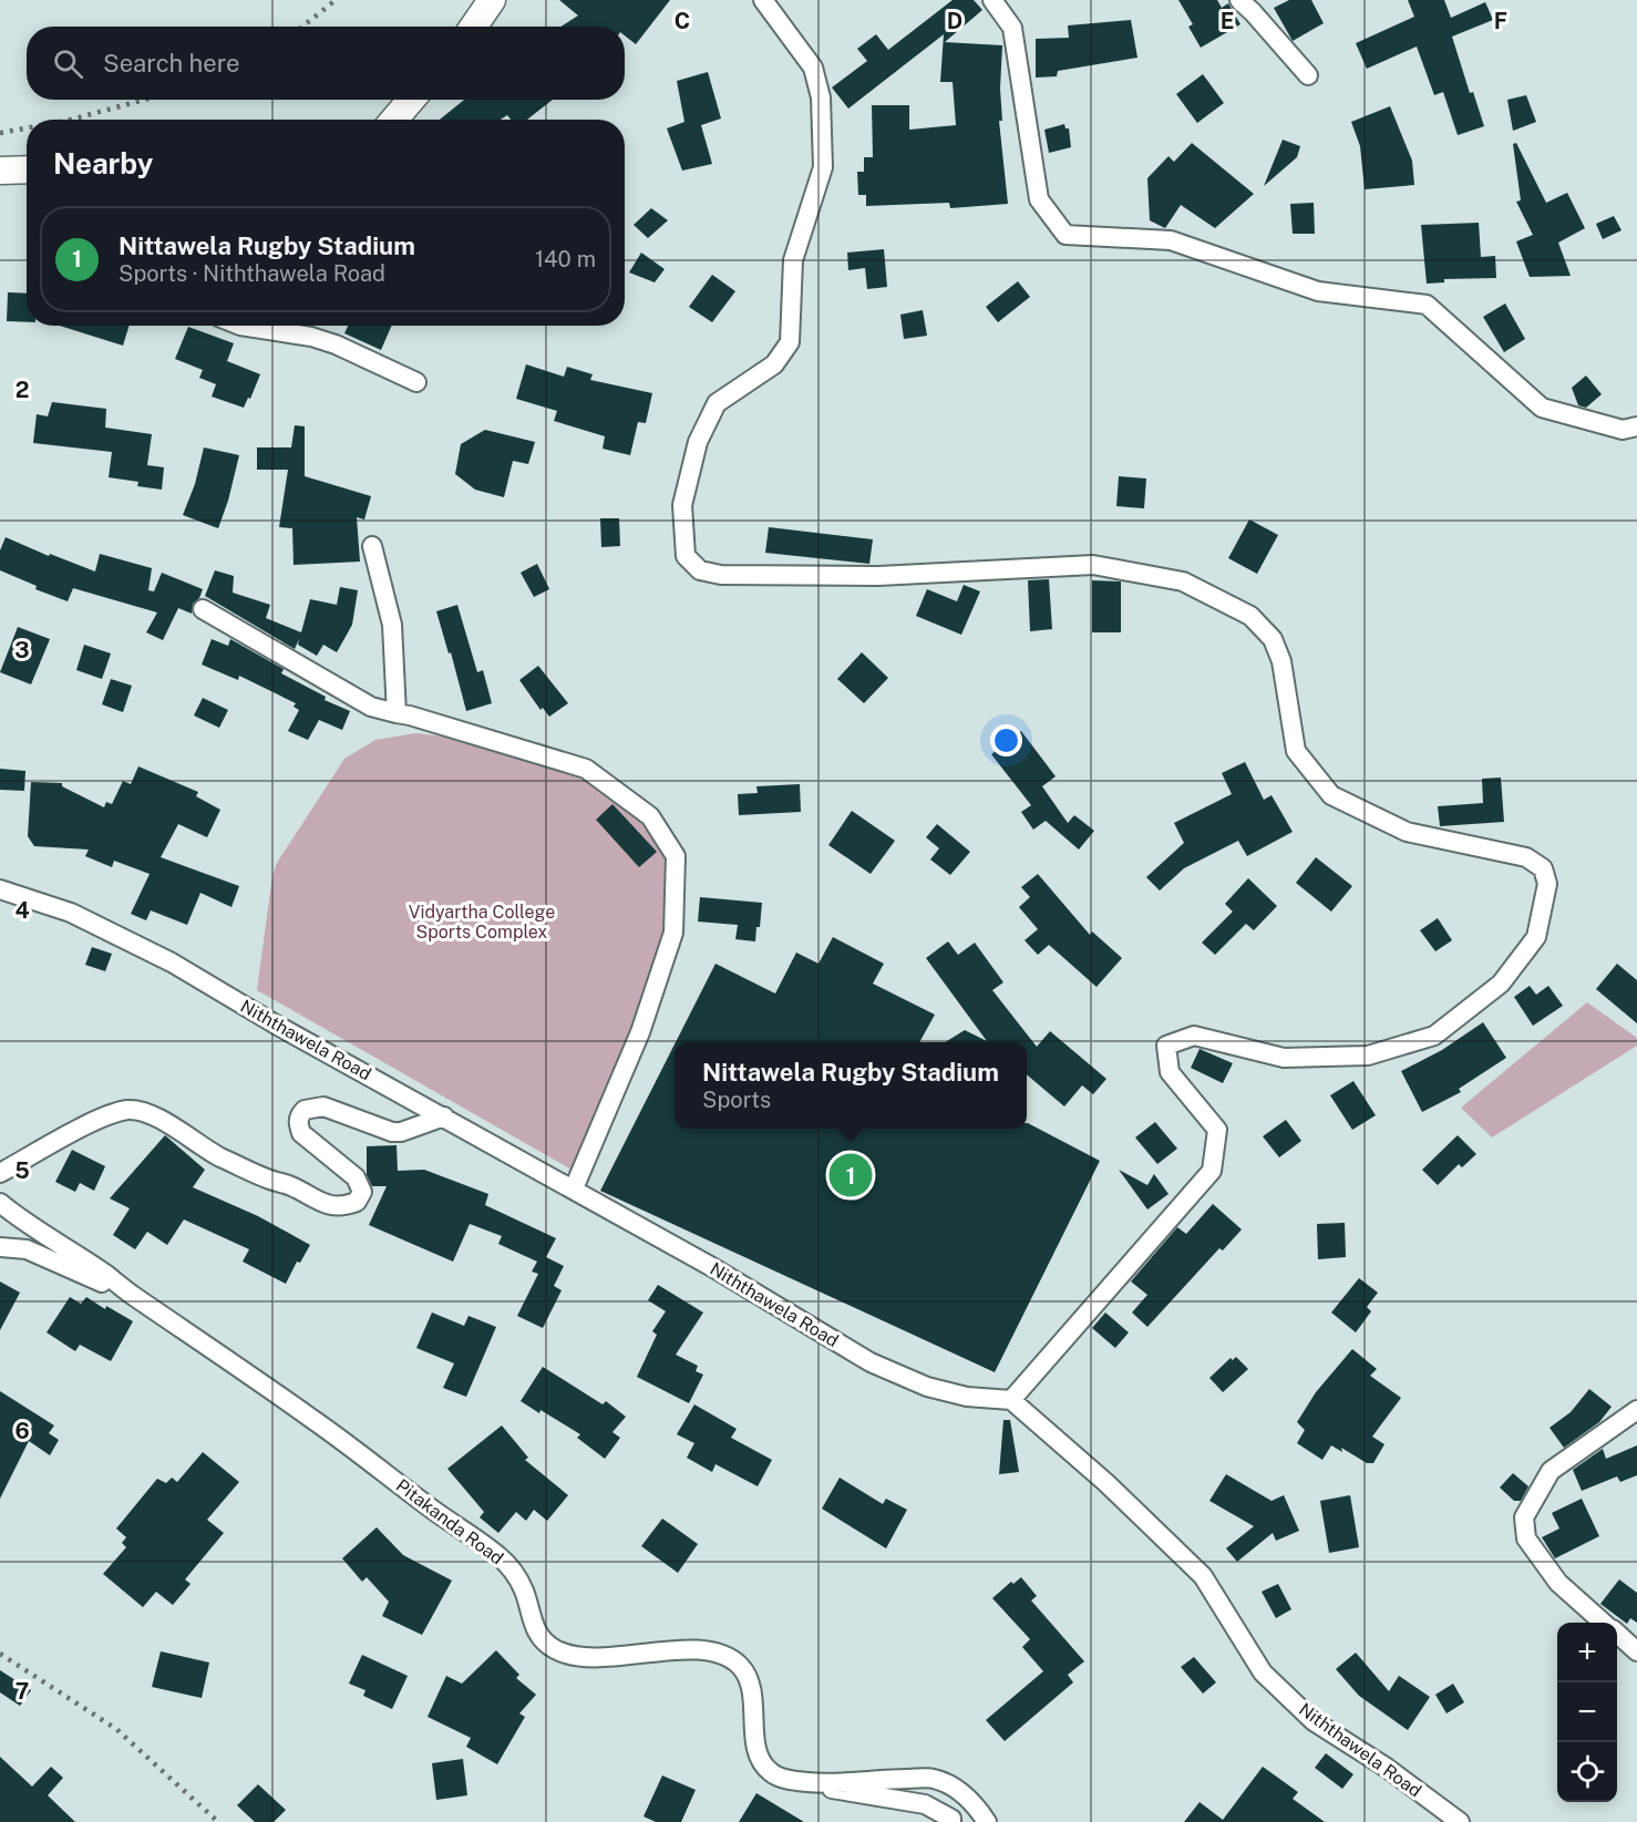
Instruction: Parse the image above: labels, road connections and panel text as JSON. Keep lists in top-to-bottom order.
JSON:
{
  "streets": {
    "street": ["Niththawela Road", "Pitakanda Road"]
  },
  "parks": ["Vidyartha College Sports Complex"],
  "page": {
    "search": "Search here",
    "heading": "Nearby",
    "list": [
      {
        "mark": "1",
        "name": "Nittawela Rugby Stadium",
        "note": "Sports · Niththawela Road",
        "value": "140 m"
      }
    ],
    "popup": ["Nittawela Rugby Stadium", "Sports"],
    "pins": "1",
    "map_buttons": ["+", "−"]
  },
  "grid": {
    "columns": [
      "C",
      "D",
      "E",
      "F"
    ],
    "rows": [
      "2",
      "3",
      "4",
      "5",
      "6",
      "7"
    ]
  }
}
